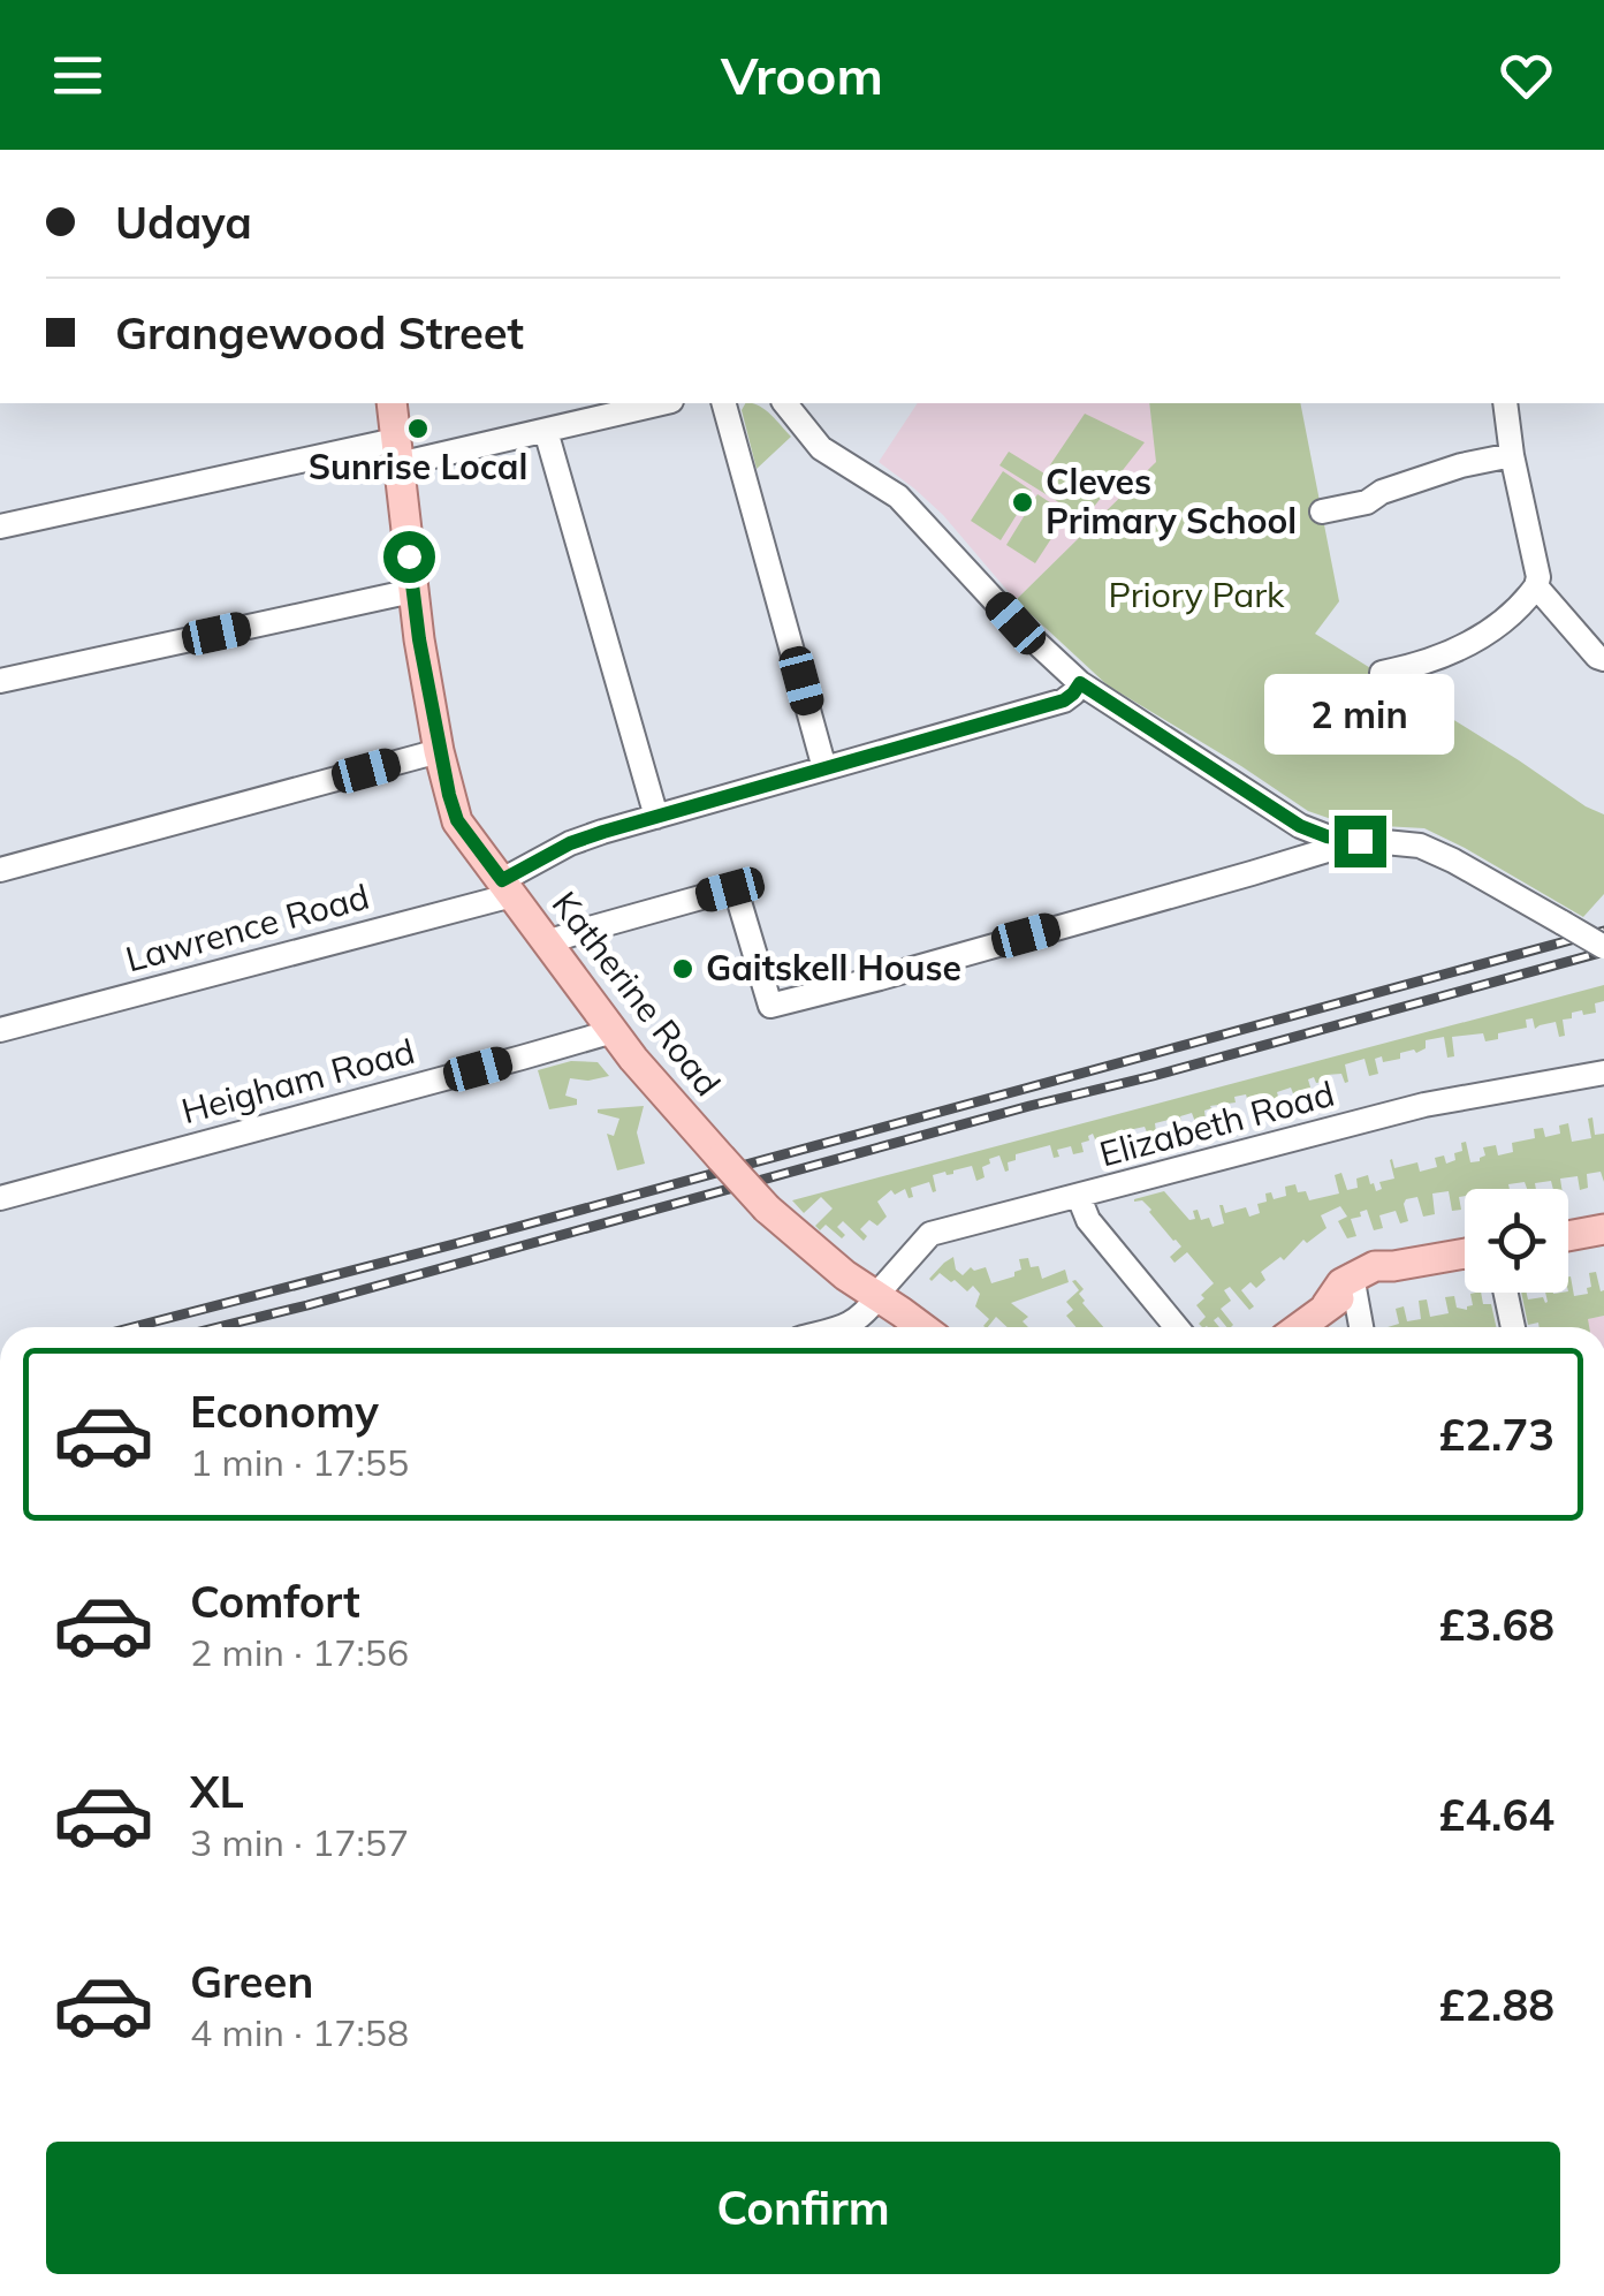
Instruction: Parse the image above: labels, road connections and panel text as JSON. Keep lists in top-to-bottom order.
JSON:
{
  "streets": {
    "main road": ["Katherine Road"],
    "street": ["Lawrence Road", "Heigham Road", "Elizabeth Road"]
  },
  "crossings": [
    ["Lawrence Road", "Katherine Road"],
    ["Katherine Road", "Heigham Road"],
    ["Katherine Road", "Elizabeth Road"]
  ],
  "parks": ["Priory Park"],
  "places": ["Sunrise Local", "Cleves Primary School", "Gaitskell House"],
  "page": {
    "header": "Vroom",
    "banner": ["Udaya", "Grangewood Street"],
    "bubble": "2 min",
    "list": [
      {
        "name": "Economy",
        "note": "1 min · 17:55",
        "value": "£2.73"
      },
      {
        "name": "Comfort",
        "note": "2 min · 17:56",
        "value": "£3.68"
      },
      {
        "name": "XL",
        "note": "3 min · 17:57",
        "value": "£4.64"
      },
      {
        "name": "Green",
        "note": "4 min · 17:58",
        "value": "£2.88"
      }
    ],
    "buttons": "Confirm"
  }
}
